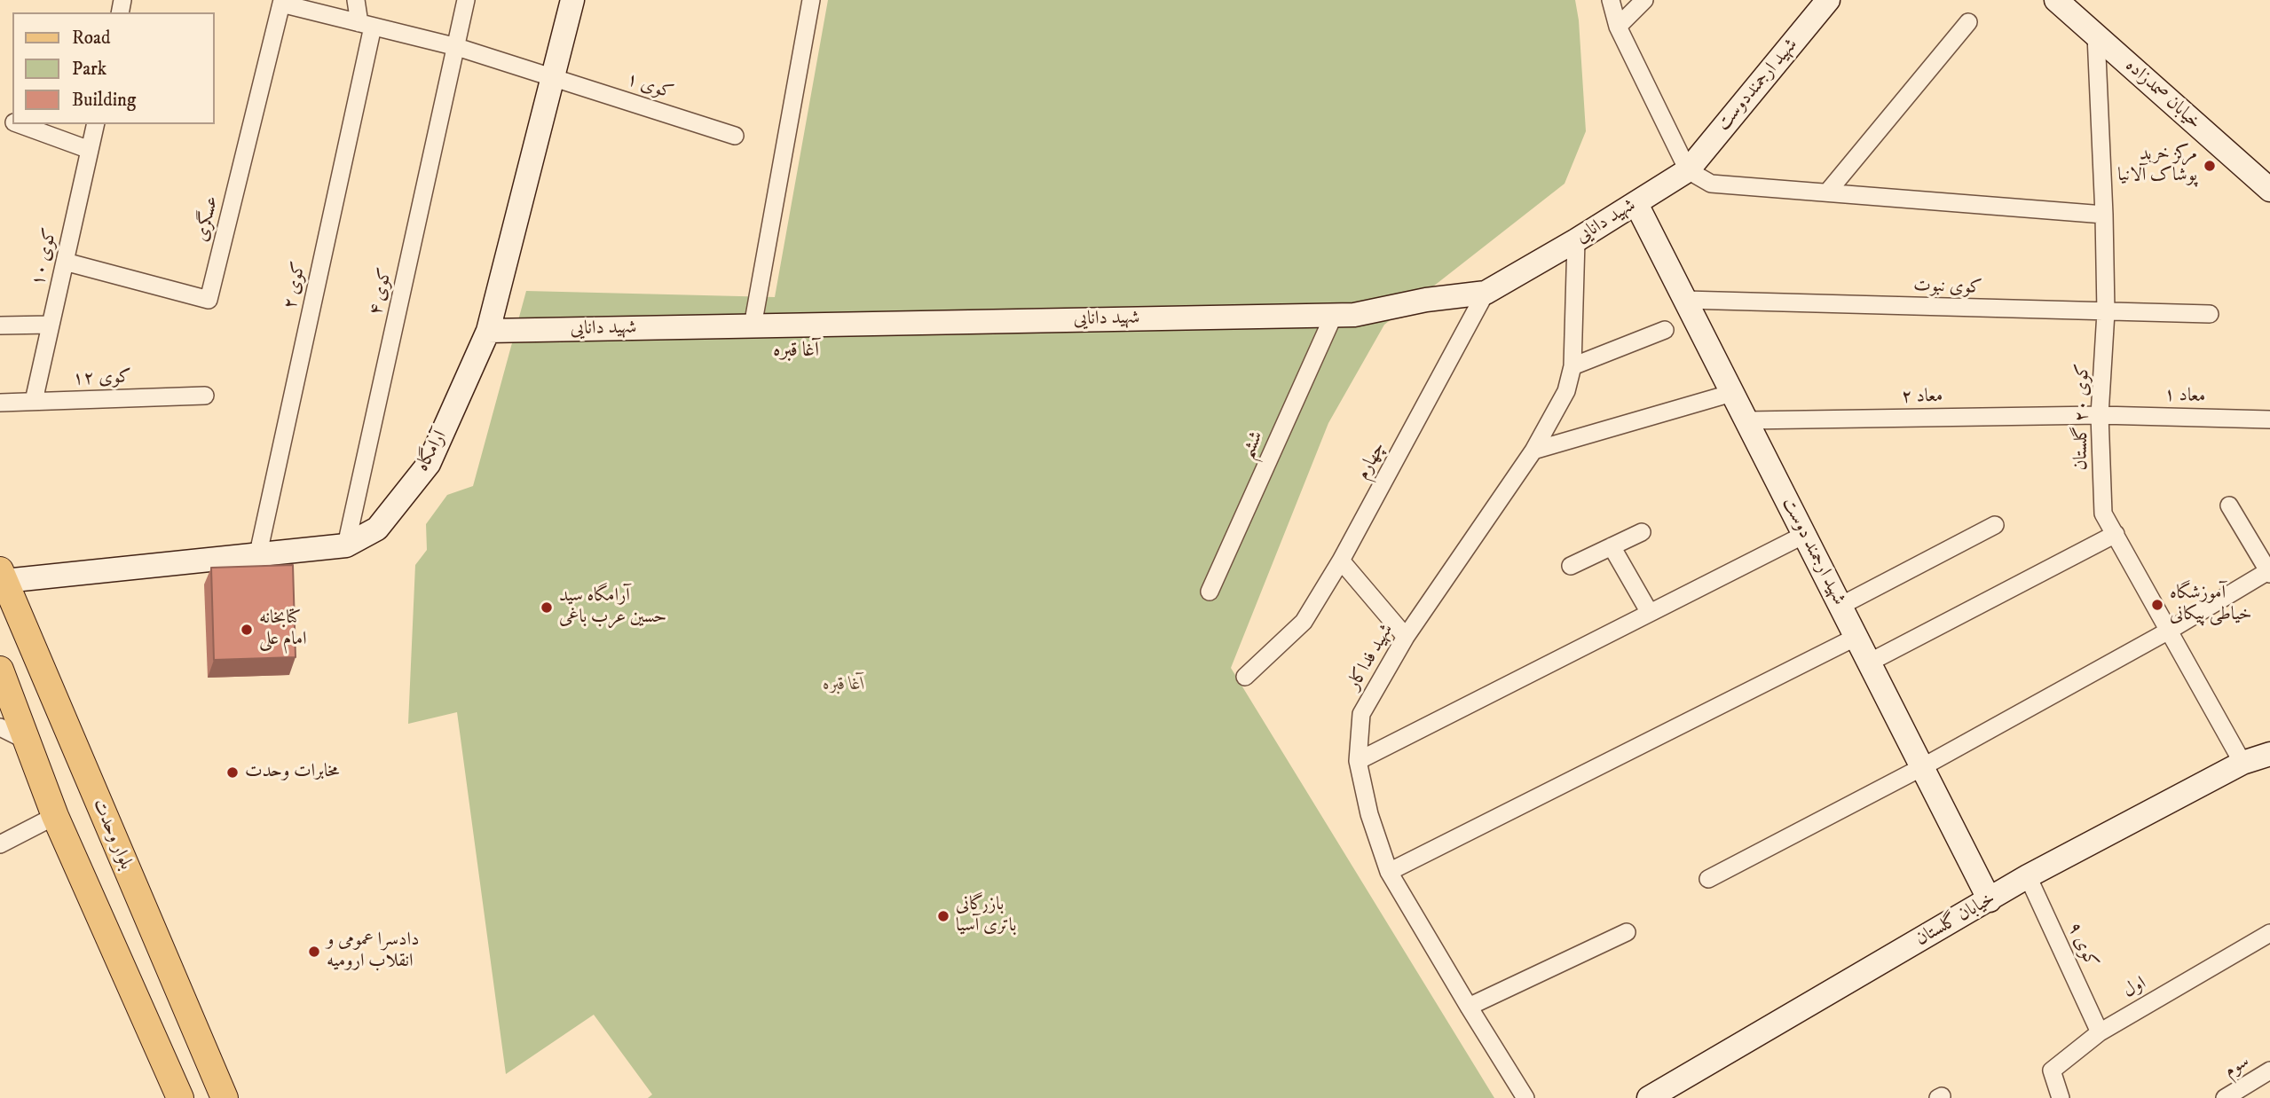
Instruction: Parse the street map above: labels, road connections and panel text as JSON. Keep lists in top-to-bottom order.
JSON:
{
  "streets": {
    "main road": ["بلوار وحدت"],
    "street": [
      "شهید ارجمنددوست",
      "کوی ۱",
      "خیابان صمدزاده",
      "عسگری",
      "شهید دانایی",
      "کوی ۱۰",
      "کوی ۲",
      "کوی نبوت",
      "کوی ۴",
      "کوی ۱۲",
      "معاد ۱",
      "معاد ۲",
      "کوی ۲۰ گلستان",
      "ششم",
      "آرامگاه",
      "چهارم",
      "شهید ارجمند دوست",
      "شهید فداکار",
      "خیابان گلستان",
      "کوی ۹",
      "اول",
      "سوم"
    ]
  },
  "crossings": [
    ["شهید ارجمنددوست", "شهید دانایی"],
    ["کوی ۱", "عسگری"],
    ["کوی ۱", "کوی ۲"],
    ["کوی ۱", "کوی ۴"],
    ["کوی ۱", "آرامگاه"],
    ["خیابان صمدزاده", "کوی ۲۰ گلستان"],
    ["عسگری", "کوی ۱۰"],
    ["شهید دانایی", "ششم"],
    ["شهید دانایی", "آرامگاه"],
    ["شهید دانایی", "چهارم"],
    ["شهید دانایی", "شهید ارجمند دوست"],
    ["شهید دانایی", "شهید فداکار"],
    ["کوی ۱۰", "کوی ۱۲"],
    ["کوی ۲", "آرامگاه"],
    ["کوی نبوت", "کوی ۲۰ گلستان"],
    ["کوی نبوت", "شهید ارجمند دوست"],
    ["کوی ۴", "آرامگاه"],
    ["معاد ۱", "معاد ۲"],
    ["معاد ۱", "کوی ۲۰ گلستان"],
    ["معاد ۲", "کوی ۲۰ گلستان"],
    ["معاد ۲", "شهید ارجمند دوست"],
    ["کوی ۲۰ گلستان", "خیابان گلستان"],
    ["آرامگاه", "بلوار وحدت"],
    ["شهید ارجمند دوست", "خیابان گلستان"],
    ["خیابان گلستان", "کوی ۹"],
    ["کوی ۹", "اول"]
  ],
  "districts": ["آغا قبره"],
  "parks": ["آغا قبره"],
  "places": [
    "مرکز خرید پوشاک آلانیا",
    "آموزشگاه خیاطی پیکانی",
    "آرامگاه سید حسین عرب باغی",
    "کتابخانه امام علی",
    "مخابرات وحدت",
    "بازرگانی باتری آسیا",
    "دادسرا عمومی و انقلاب ارومیه"
  ],
  "legend": ["Road", "Park", "Building"]
}
